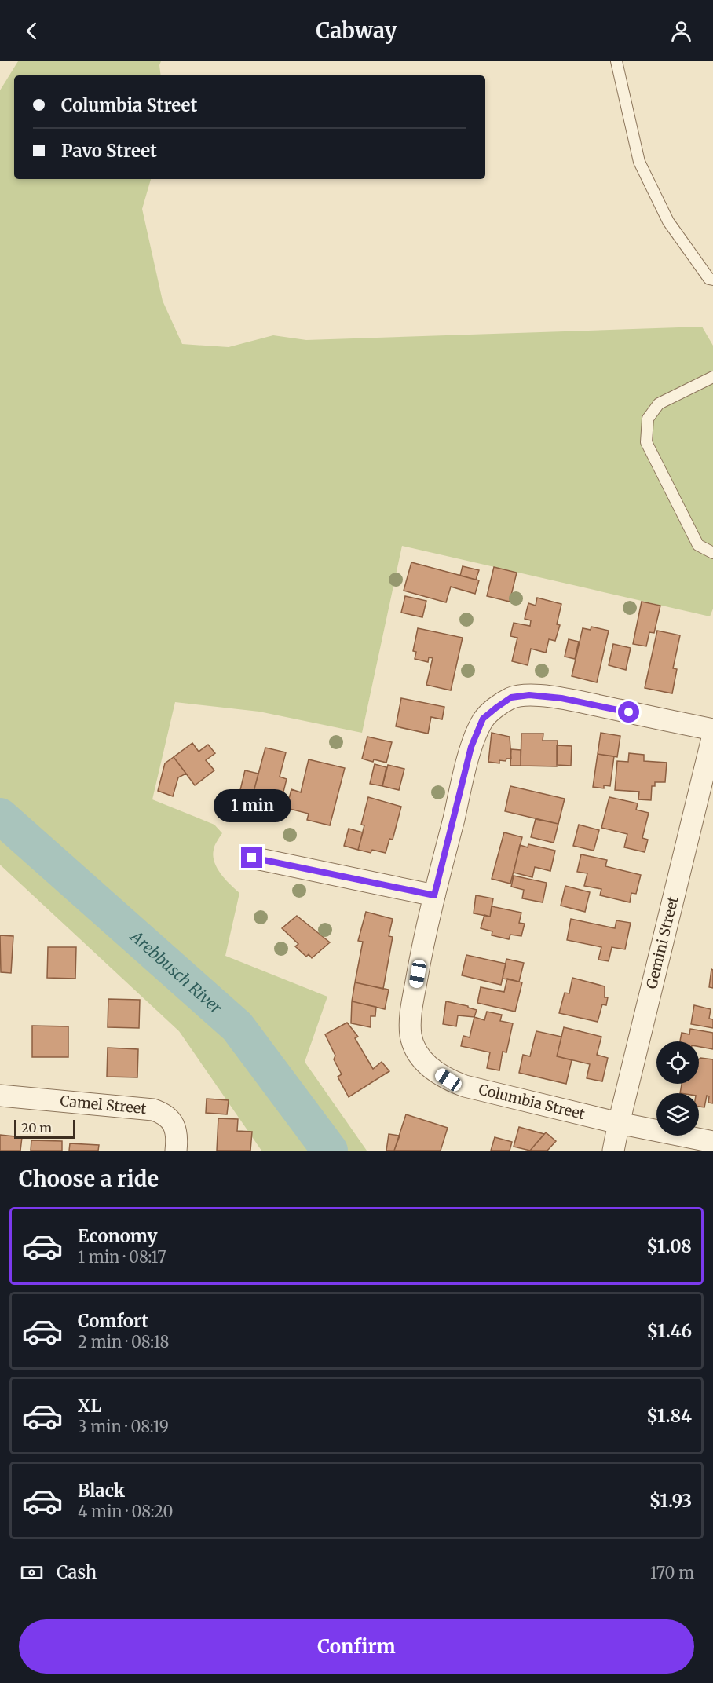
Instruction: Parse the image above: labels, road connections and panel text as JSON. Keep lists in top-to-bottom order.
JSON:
{
  "streets": {
    "street": ["Gemini Street", "Columbia Street", "Camel Street"]
  },
  "crossings": [
    ["Gemini Street", "Columbia Street"]
  ],
  "water": ["Arebbusch River"],
  "scale_bar": "20 m",
  "page": {
    "header": "Cabway",
    "banner": ["Columbia Street", "Pavo Street"],
    "bubble": "1 min",
    "scale": "20 m",
    "heading": "Choose a ride",
    "list": [
      {
        "name": "Economy",
        "note": "1 min · 08:17",
        "value": "$1.08"
      },
      {
        "name": "Comfort",
        "note": "2 min · 08:18",
        "value": "$1.46"
      },
      {
        "name": "XL",
        "note": "3 min · 08:19",
        "value": "$1.84"
      },
      {
        "name": "Black",
        "note": "4 min · 08:20",
        "value": "$1.93"
      }
    ],
    "pay": ["Cash", "170 m"],
    "buttons": "Confirm"
  }
}
